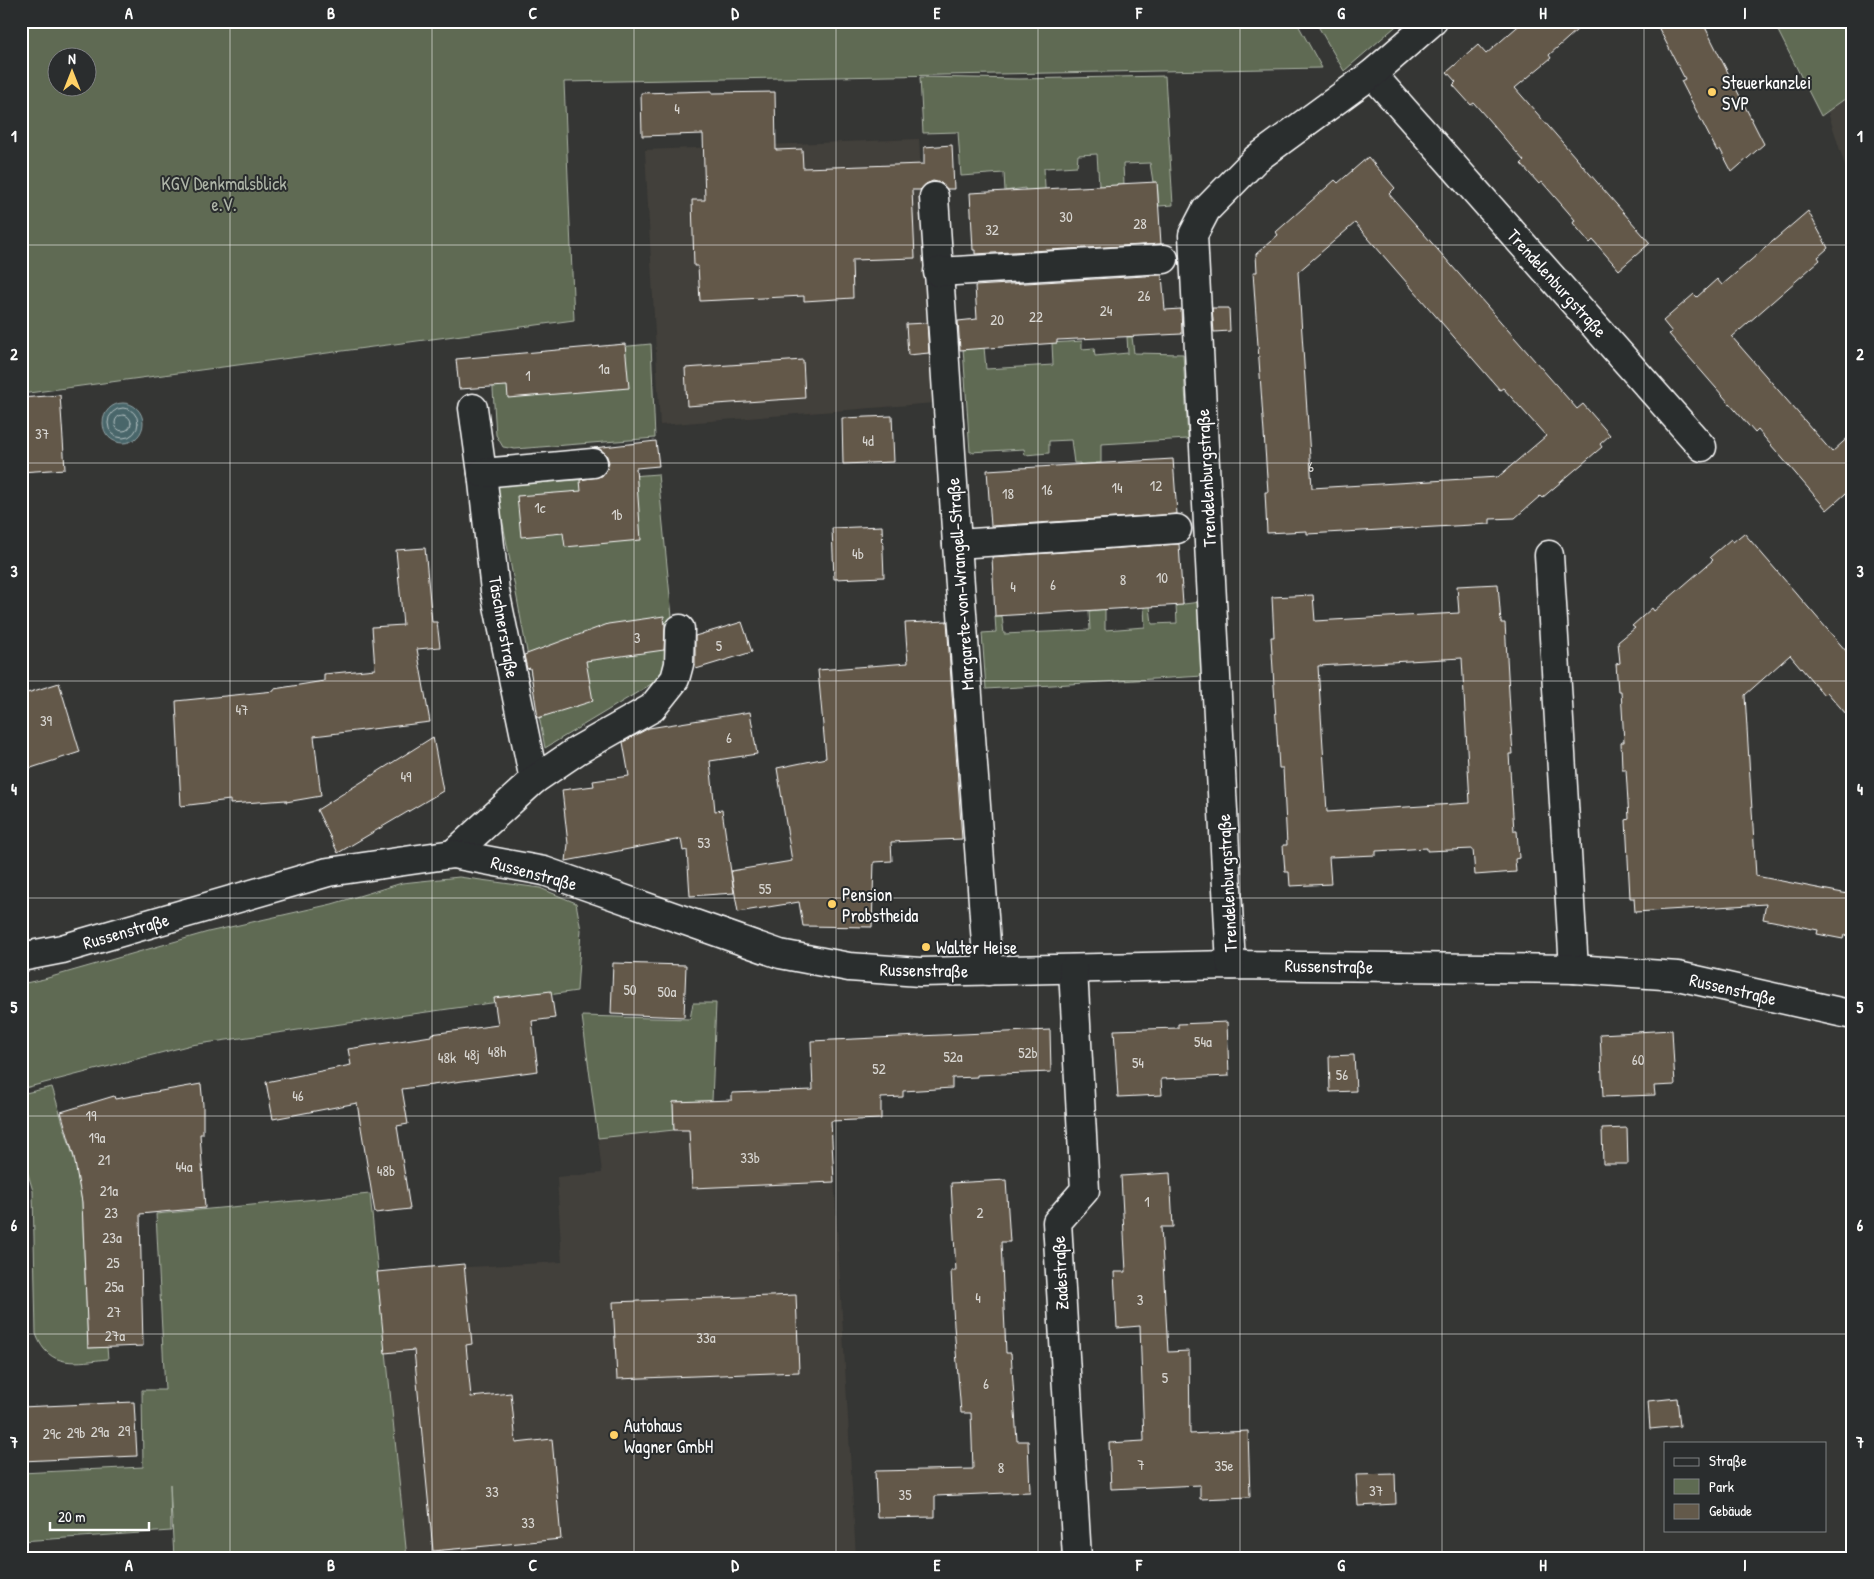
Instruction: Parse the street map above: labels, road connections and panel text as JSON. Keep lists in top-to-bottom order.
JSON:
{
  "streets": {
    "street": [
      "Trendelenburgstraße",
      "Margarete-von-Wrangell-Straße",
      "Täschnerstraße",
      "Russenstraße",
      "Zadestraße"
    ]
  },
  "crossings": [
    ["Trendelenburgstraße", "Russenstraße"],
    ["Margarete-von-Wrangell-Straße", "Russenstraße"],
    ["Russenstraße", "Zadestraße"]
  ],
  "parks": ["KGV Denkmalsblick e.V."],
  "places": [
    "Steuerkanzlei SVP",
    "Pension Probstheida",
    "Walter Heise",
    "Autohaus Wagner GmbH"
  ],
  "house_numbers": [
    "4",
    "30",
    "28",
    "32",
    "26",
    "24",
    "22",
    "20",
    "1a",
    "1",
    "37",
    "4d",
    "6",
    "12",
    "14",
    "16",
    "18",
    "1c",
    "1b",
    "4b",
    "10",
    "8",
    "6",
    "4",
    "3",
    "5",
    "47",
    "39",
    "6",
    "49",
    "53",
    "55",
    "50",
    "50a",
    "54a",
    "48h",
    "52b",
    "48j",
    "52a",
    "48k",
    "60",
    "54",
    "52",
    "56",
    "46",
    "19",
    "19a",
    "33b",
    "21",
    "44a",
    "48b",
    "21a",
    "1",
    "23",
    "2",
    "23a",
    "25",
    "25a",
    "4",
    "3",
    "27",
    "27a",
    "33a",
    "5",
    "6",
    "29",
    "29a",
    "29b",
    "29c",
    "7",
    "35e",
    "8",
    "37",
    "33",
    "35",
    "33"
  ],
  "legend": ["Straße", "Park", "Gebäude"],
  "scale_bar": "20 m",
  "north": "top",
  "grid": {
    "columns": [
      "A",
      "B",
      "C",
      "D",
      "E",
      "F",
      "G",
      "H",
      "I"
    ],
    "rows": [
      "1",
      "2",
      "3",
      "4",
      "5",
      "6",
      "7"
    ]
  }
}
